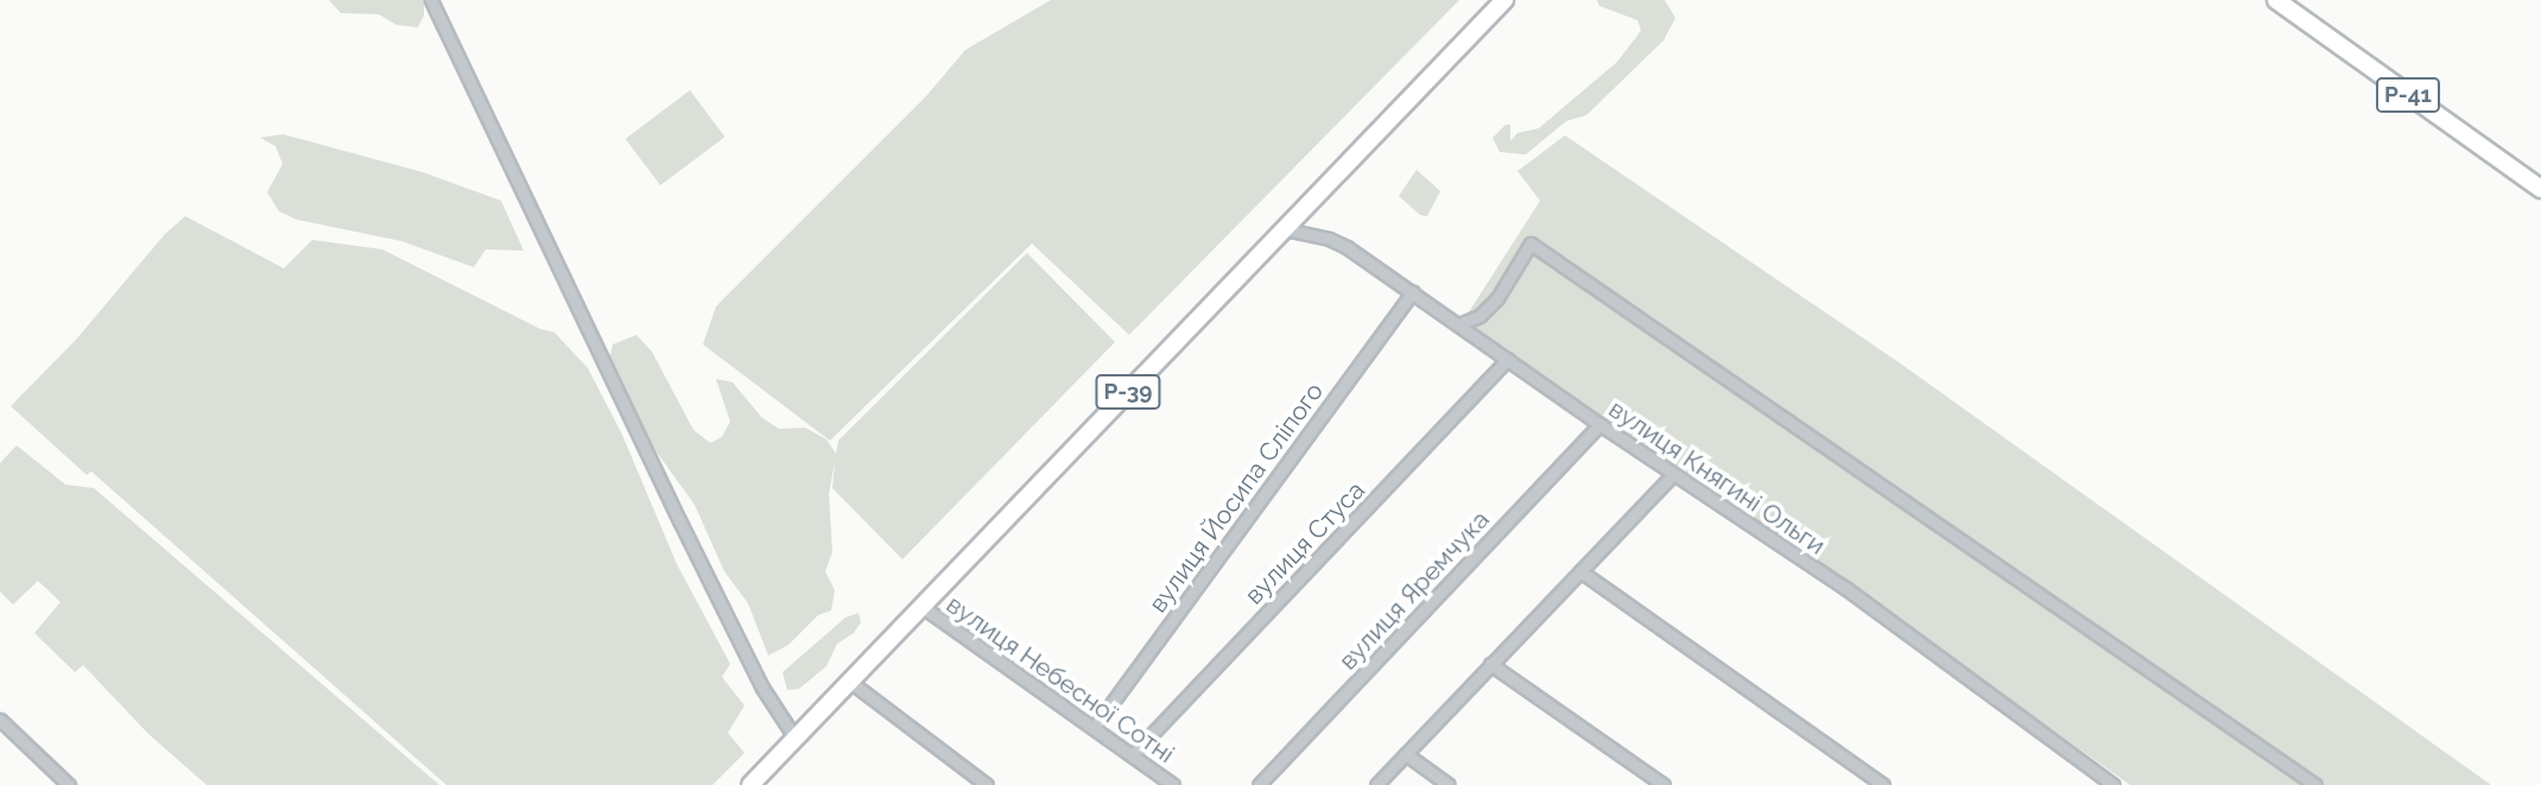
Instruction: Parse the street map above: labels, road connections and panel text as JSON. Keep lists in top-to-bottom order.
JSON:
{
  "streets": {
    "main road": ["Р-41", "Р-39"],
    "street": [
      "вулиця Княгині Ольги",
      "вулиця Йосипа Сліпого",
      "вулиця Стуса",
      "вулиця Яремчука",
      "вулиця Небесної Сотні"
    ]
  },
  "crossings": [
    ["Р-39", "вулиця Княгині Ольги"],
    ["Р-39", "вулиця Небесної Сотні"],
    ["вулиця Княгині Ольги", "вулиця Йосипа Сліпого"],
    ["вулиця Княгині Ольги", "вулиця Стуса"],
    ["вулиця Княгині Ольги", "вулиця Яремчука"],
    ["вулиця Йосипа Сліпого", "вулиця Небесної Сотні"],
    ["вулиця Стуса", "вулиця Небесної Сотні"]
  ]
}
